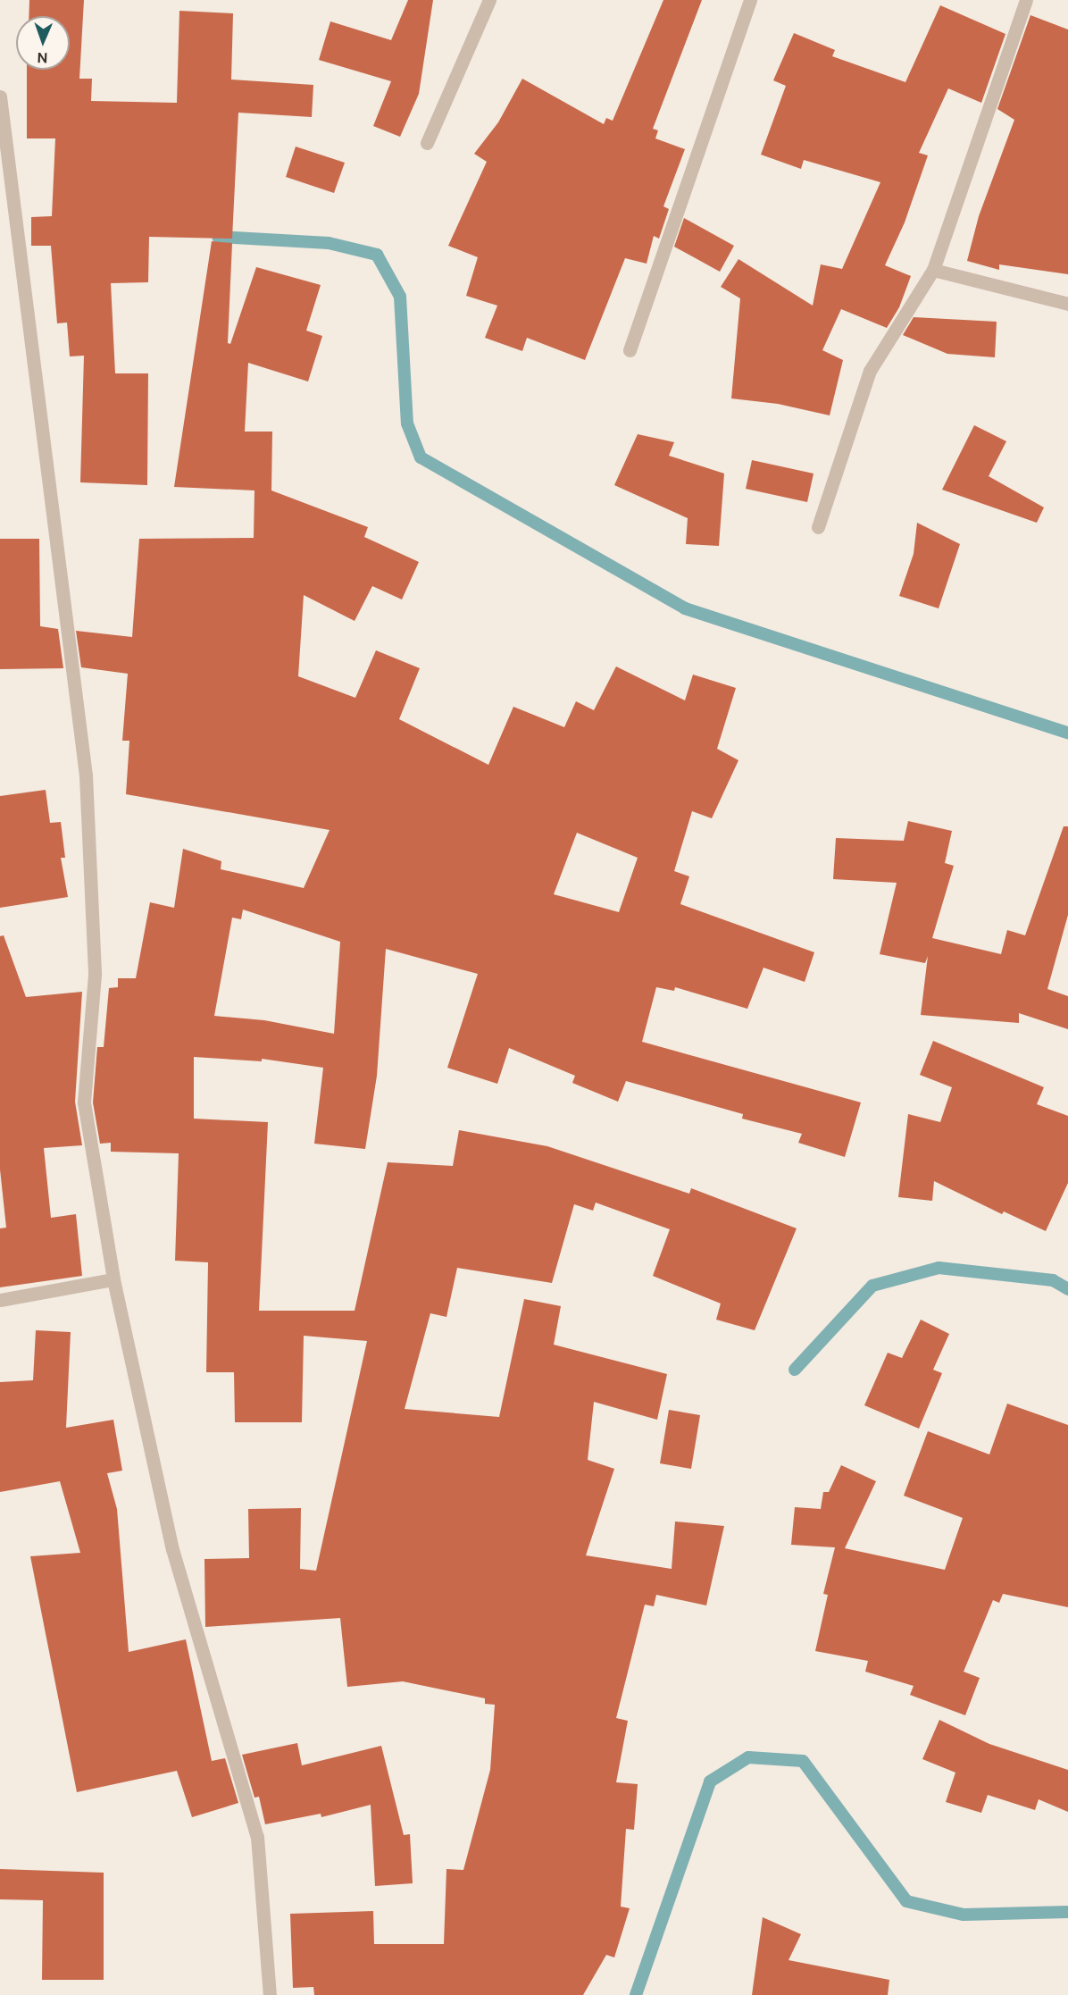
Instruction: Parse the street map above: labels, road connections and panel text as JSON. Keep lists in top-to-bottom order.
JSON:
{
  "north": "bottom"
}
